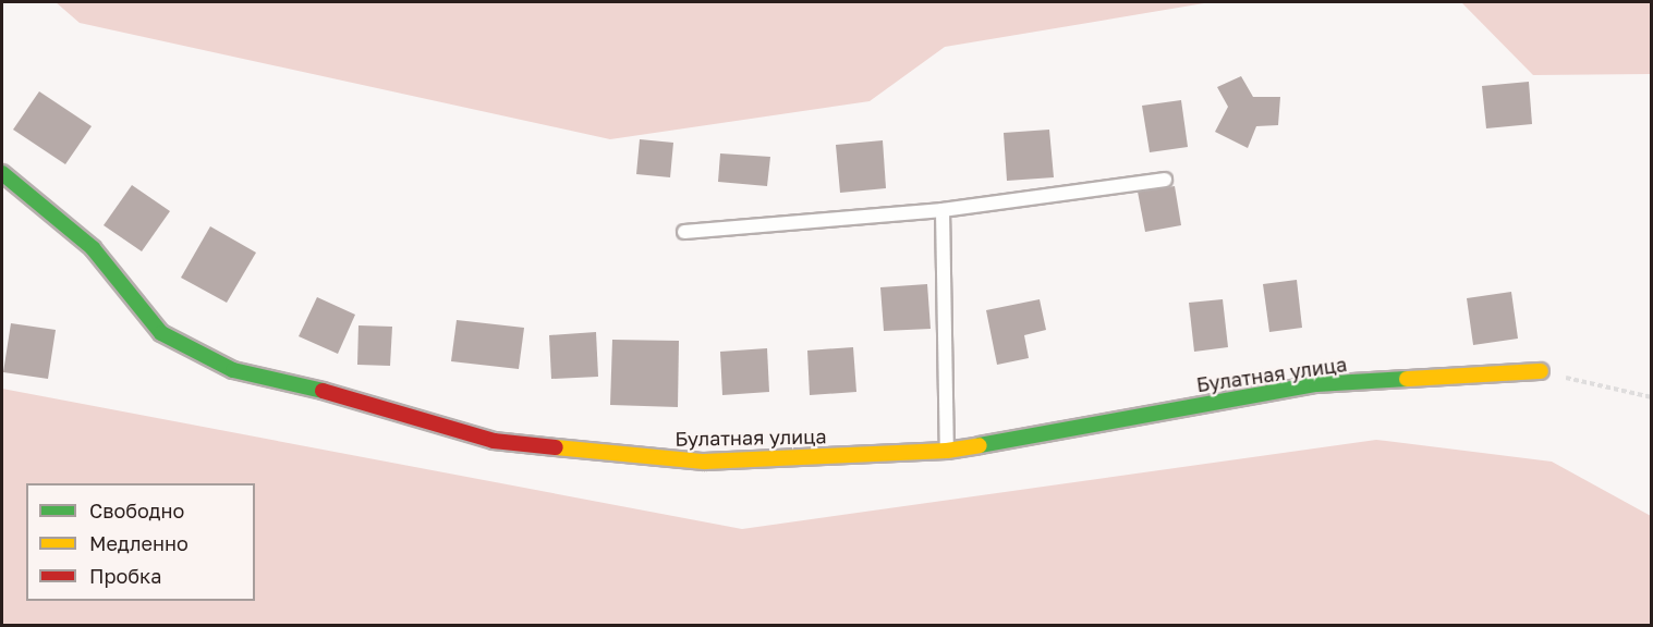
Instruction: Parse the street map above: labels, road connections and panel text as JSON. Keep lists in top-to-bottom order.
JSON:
{
  "streets": {
    "street": ["Булатная улица"]
  },
  "legend": ["Свободно", "Медленно", "Пробка"]
}
